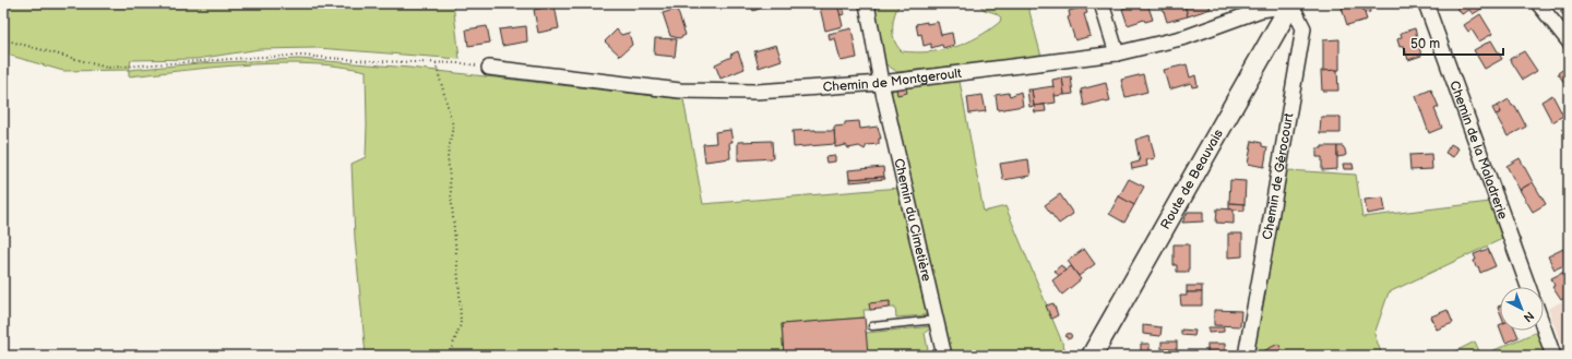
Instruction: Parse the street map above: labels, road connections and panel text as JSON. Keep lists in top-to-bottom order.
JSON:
{
  "streets": {
    "main road": ["Route de Beauvais"],
    "street": [
      "Chemin de Montgeroult",
      "Chemin de la Maladrerie",
      "Chemin de Gérocourt",
      "Chemin du Cimetière"
    ]
  },
  "crossings": [
    ["Chemin de Montgeroult", "Chemin de Gérocourt"],
    ["Chemin de Montgeroult", "Route de Beauvais"],
    ["Chemin de Montgeroult", "Chemin du Cimetière"],
    ["Chemin de Gérocourt", "Route de Beauvais"]
  ],
  "scale_bar": "50 m",
  "north": "bottom right"
}
